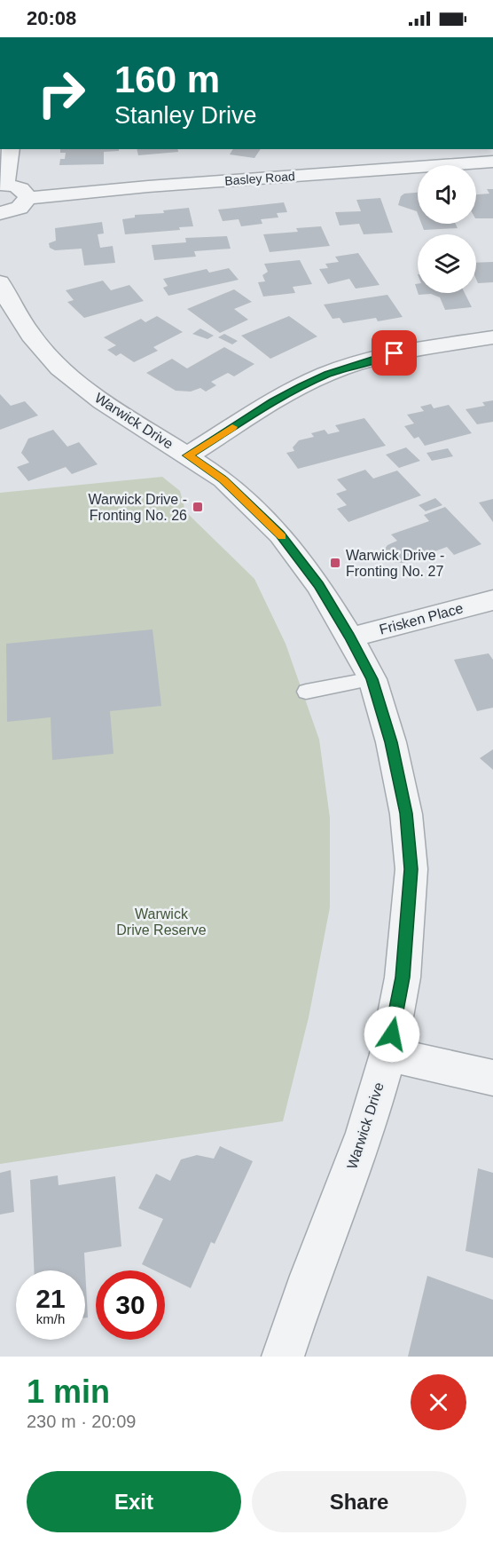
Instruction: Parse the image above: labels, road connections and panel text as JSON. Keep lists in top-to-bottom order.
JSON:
{
  "streets": {
    "street": ["Basley Road", "Warwick Drive", "Frisken Place"]
  },
  "crossings": [
    ["Warwick Drive", "Frisken Place"]
  ],
  "parks": ["Warwick Drive Reserve"],
  "places": {
    "transit": ["Warwick Drive - Fronting No. 26", "Warwick Drive - Fronting No. 27"]
  },
  "page": {
    "status": "20:08",
    "turn": ["160 m", "Stanley Drive"],
    "speed": "21 km/h",
    "limit": "30",
    "heading": ["1 min", "230 m · 20:09"],
    "buttons": ["Exit", "Share"]
  }
}
